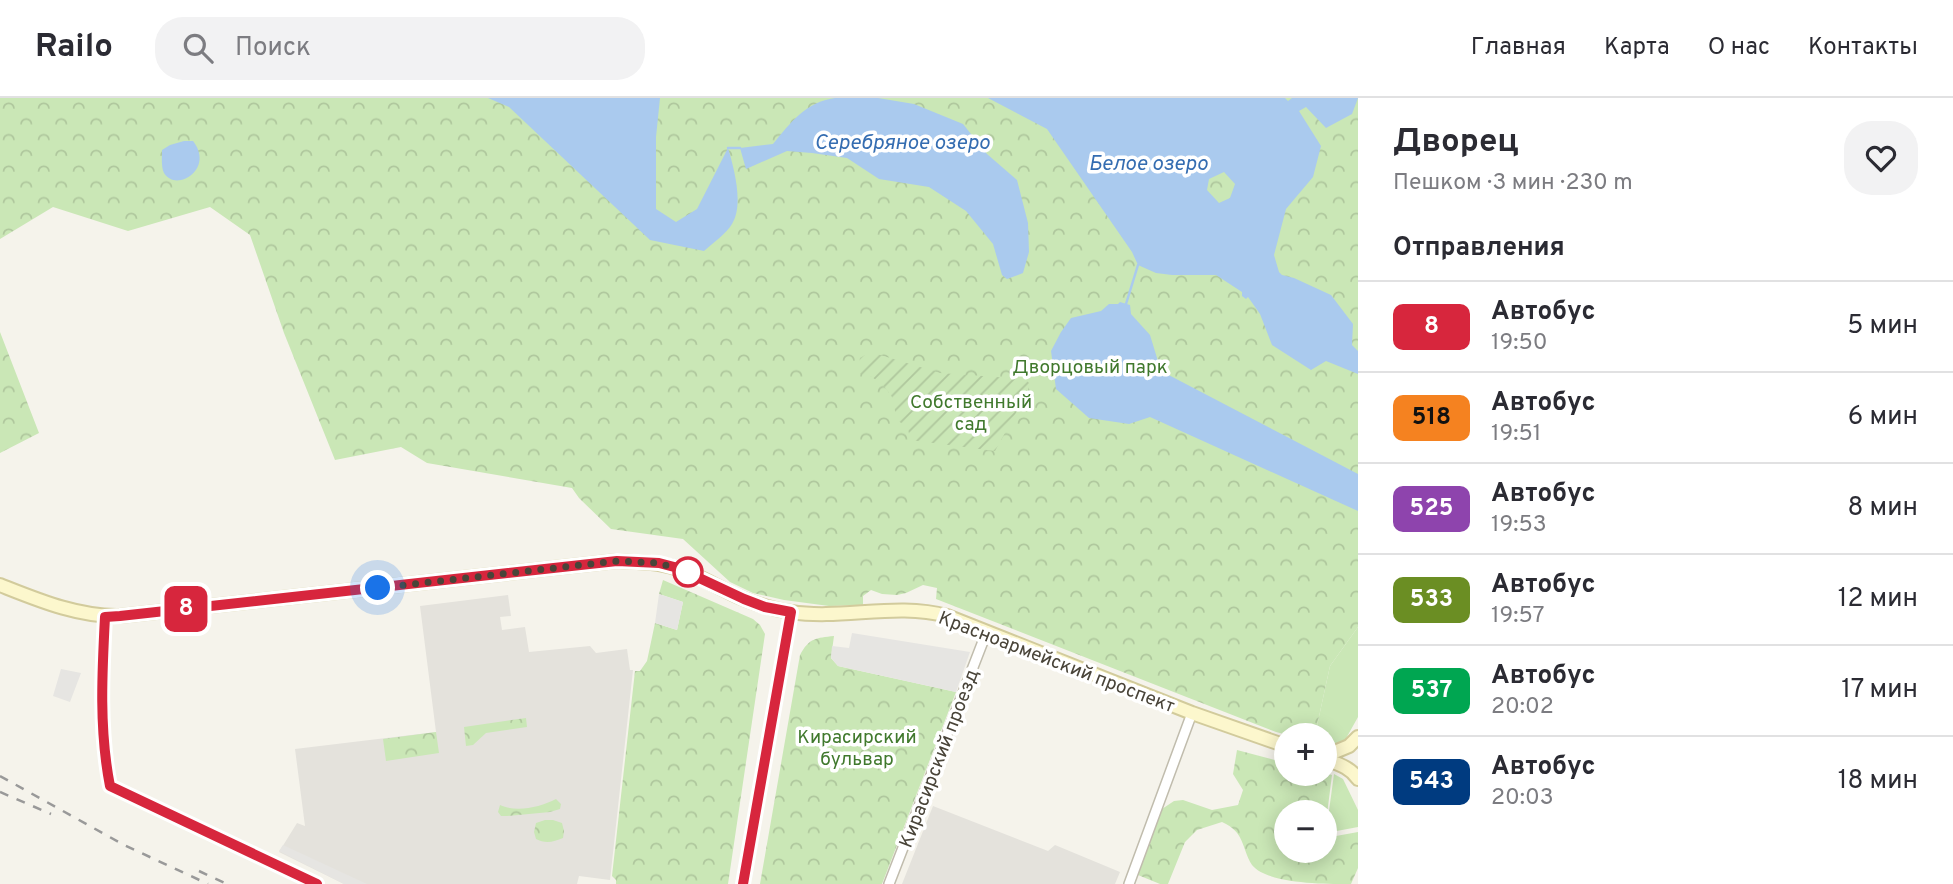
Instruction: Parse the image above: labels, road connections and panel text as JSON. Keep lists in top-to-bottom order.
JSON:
{
  "streets": {
    "main road": ["Красноармейский проспект"],
    "street": ["Кирасирский проезд"]
  },
  "crossings": [
    ["Красноармейский проспект", "Кирасирский проезд"]
  ],
  "water": ["Серебряное озеро", "Белое озеро"],
  "parks": ["Дворцовый парк", "Собственный сад", "Кирасирский бульвар"],
  "lines": ["bus line 8"],
  "page": {
    "header": "Railo",
    "search": "Поиск",
    "nav": [
      "Главная",
      "Карта",
      "О нас",
      "Контакты"
    ],
    "on_map": "8",
    "heading": [
      ["Дворец", "Пешком · 3 мин · 230 m"],
      "Отправления"
    ],
    "list": [
      {
        "mark": "8",
        "name": "Автобус",
        "note": "19:50",
        "value": "5 мин"
      },
      {
        "mark": "518",
        "name": "Автобус",
        "note": "19:51",
        "value": "6 мин"
      },
      {
        "mark": "525",
        "name": "Автобус",
        "note": "19:53",
        "value": "8 мин"
      },
      {
        "mark": "533",
        "name": "Автобус",
        "note": "19:57",
        "value": "12 мин"
      },
      {
        "mark": "537",
        "name": "Автобус",
        "note": "20:02",
        "value": "17 мин"
      },
      {
        "mark": "543",
        "name": "Автобус",
        "note": "20:03",
        "value": "18 мин"
      }
    ],
    "map_buttons": ["+", "−"]
  }
}
